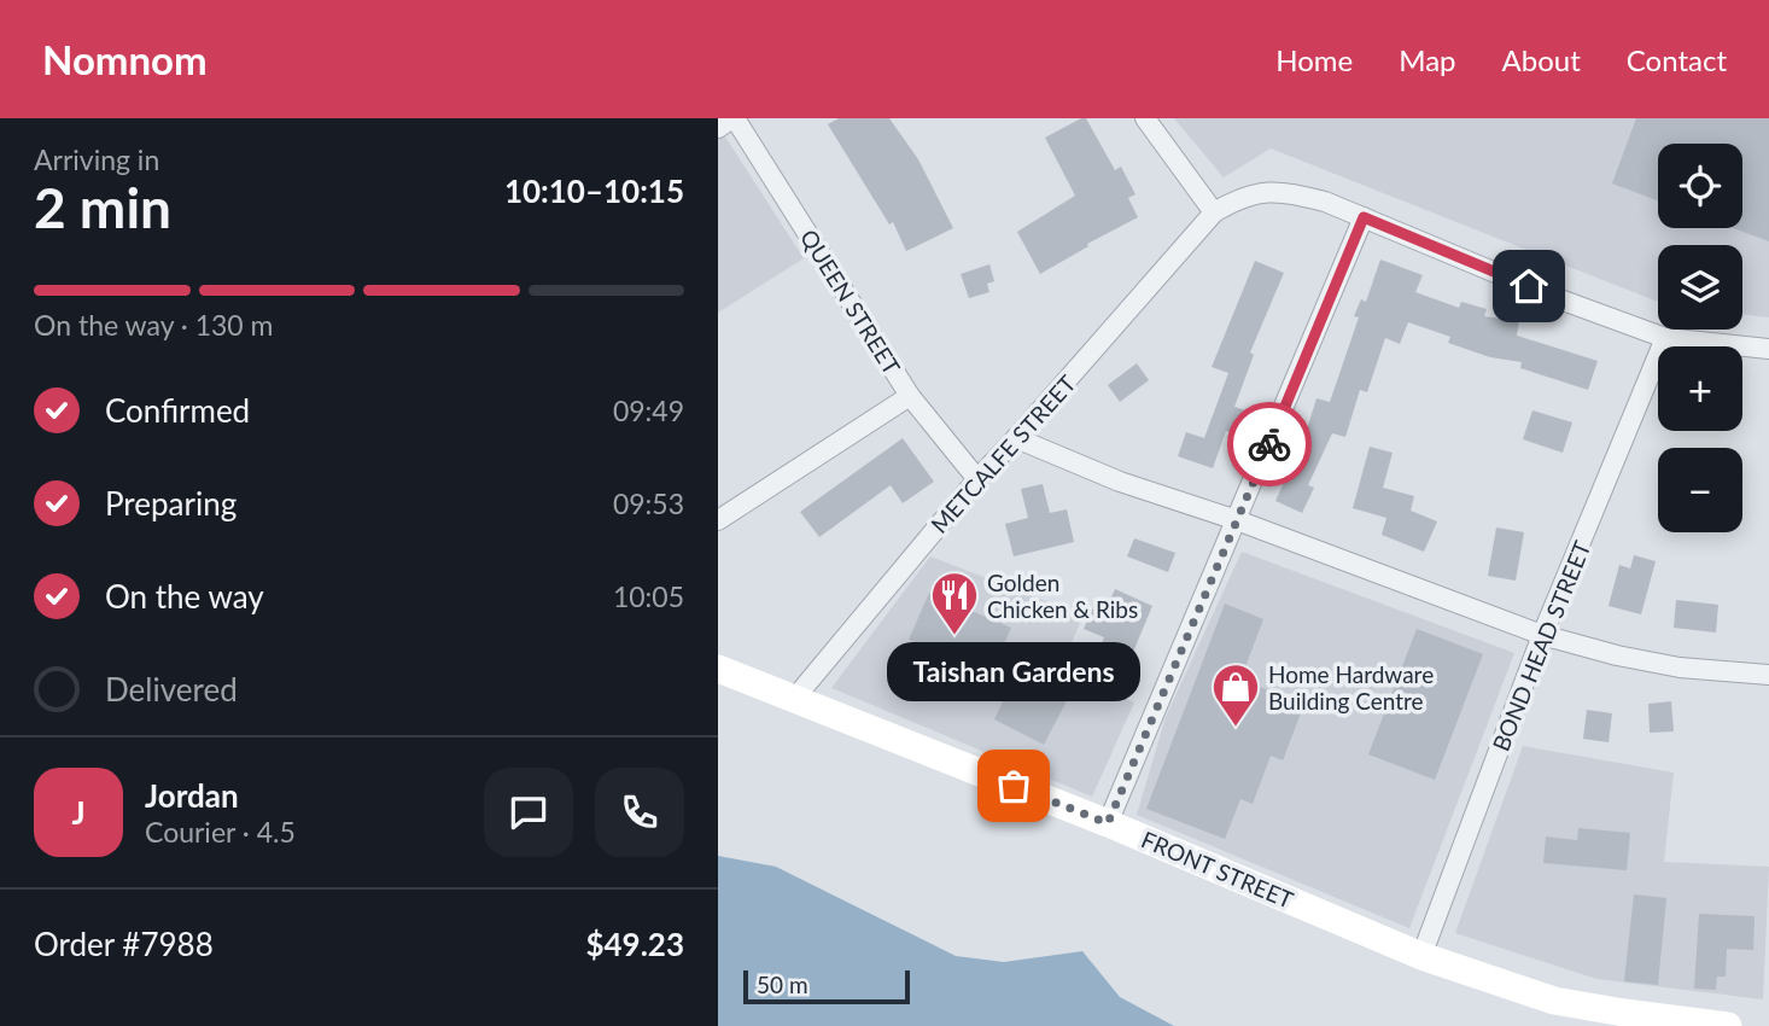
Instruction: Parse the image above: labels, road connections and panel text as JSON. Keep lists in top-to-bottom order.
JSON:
{
  "streets": {
    "main road": ["FRONT STREET"],
    "street": ["QUEEN STREET", "METCALFE STREET", "BOND HEAD STREET"]
  },
  "crossings": [
    ["QUEEN STREET", "METCALFE STREET"],
    ["METCALFE STREET", "FRONT STREET"],
    ["BOND HEAD STREET", "FRONT STREET"]
  ],
  "places": {
    "restaurant": ["Golden Chicken & Ribs"],
    "shop": ["Home Hardware Building Centre"],
    "other": ["Taishan Gardens"]
  },
  "scale_bar": "50 m",
  "page": {
    "header": "Nomnom",
    "nav": [
      "Home",
      "Map",
      "About",
      "Contact"
    ],
    "heading": ["2 min", "Arriving in", "10:10–10:15"],
    "panel": [
      "Jordan",
      "Courier · 4.5",
      "Order #7988",
      "$49.23"
    ],
    "map_buttons": ["+", "−"],
    "bar": "On the way · 130 m",
    "list": [
      ["Confirmed", "09:49"],
      ["Preparing", "09:53"],
      ["On the way", "10:05"],
      "Delivered"
    ],
    "bubble": "Taishan Gardens",
    "round": "J",
    "scale": "50 m"
  }
}
